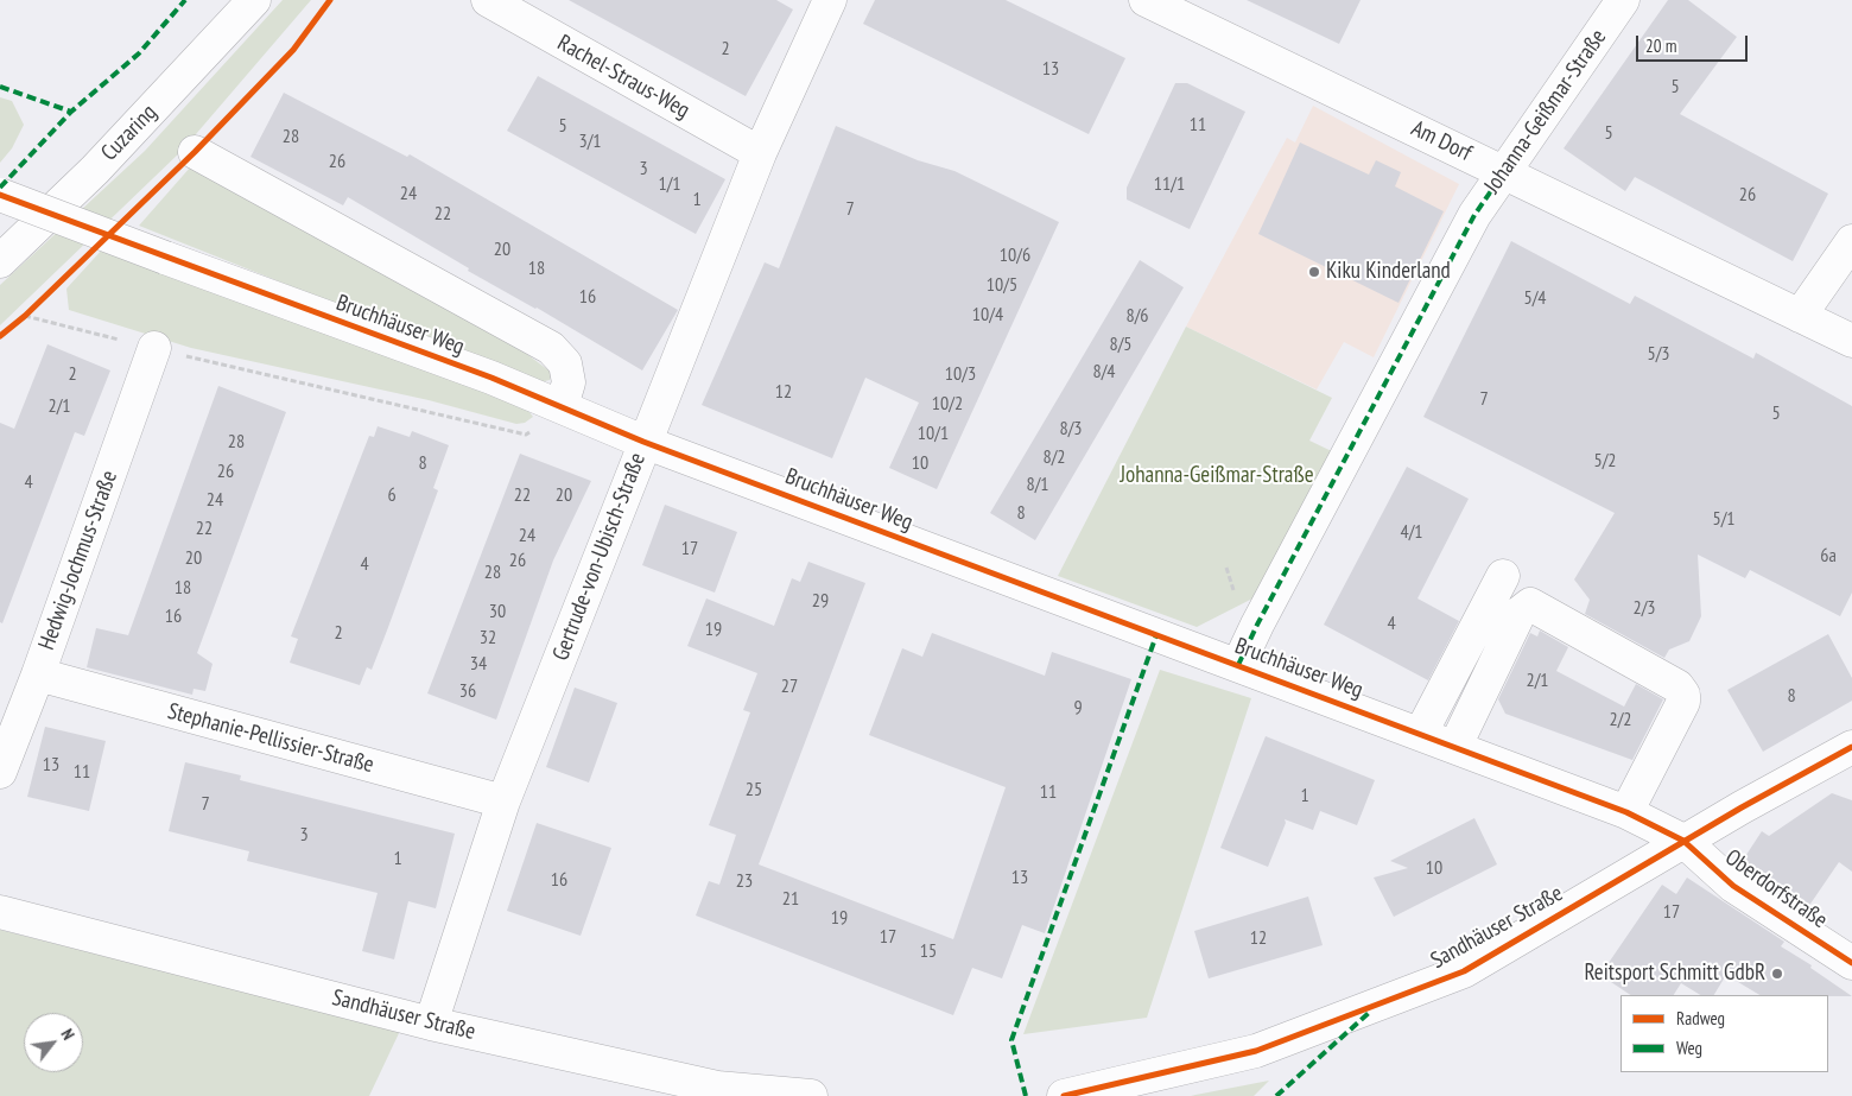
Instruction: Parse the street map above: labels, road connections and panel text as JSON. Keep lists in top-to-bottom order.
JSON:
{
  "streets": {
    "street": [
      "Rachel-Straus-Weg",
      "Johanna-Geißmar-Straße",
      "Cuzaring",
      "Am Dorf",
      "Bruchhäuser Weg",
      "Gertrude-von-Ubisch-Straße",
      "Hedwig-Jochmus-Straße",
      "Stephanie-Pellissier-Straße",
      "Oberdorfstraße",
      "Sandhäuser Straße"
    ]
  },
  "crossings": [
    ["Rachel-Straus-Weg", "Gertrude-von-Ubisch-Straße"],
    ["Johanna-Geißmar-Straße", "Am Dorf"],
    ["Johanna-Geißmar-Straße", "Bruchhäuser Weg"],
    ["Bruchhäuser Weg", "Gertrude-von-Ubisch-Straße"],
    ["Bruchhäuser Weg", "Oberdorfstraße"],
    ["Bruchhäuser Weg", "Sandhäuser Straße"],
    ["Gertrude-von-Ubisch-Straße", "Stephanie-Pellissier-Straße"],
    ["Gertrude-von-Ubisch-Straße", "Sandhäuser Straße"],
    ["Hedwig-Jochmus-Straße", "Stephanie-Pellissier-Straße"],
    ["Oberdorfstraße", "Sandhäuser Straße"]
  ],
  "parks": ["Johanna-Geißmar-Straße"],
  "places": ["Kiku Kinderland", "Reitsport Schmitt GdbR"],
  "house_numbers": [
    "2",
    "13",
    "5",
    "11",
    "5",
    "5",
    "28",
    "3/1",
    "26",
    "3",
    "1/1",
    "11/1",
    "24",
    "26",
    "1",
    "7",
    "22",
    "20",
    "10/6",
    "18",
    "10/5",
    "16",
    "5/4",
    "10/4",
    "8/6",
    "8/5",
    "5/3",
    "8/4",
    "2",
    "10/3",
    "12",
    "7",
    "10/2",
    "2/1",
    "5",
    "8/3",
    "10/1",
    "28",
    "8/2",
    "5/2",
    "8",
    "10",
    "26",
    "4",
    "8/1",
    "6",
    "22",
    "20",
    "24",
    "8",
    "5/1",
    "22",
    "4/1",
    "24",
    "17",
    "6a",
    "20",
    "26",
    "4",
    "28",
    "18",
    "29",
    "2/3",
    "30",
    "16",
    "4",
    "19",
    "2",
    "32",
    "34",
    "2/1",
    "27",
    "36",
    "8",
    "9",
    "2/2",
    "13",
    "11",
    "25",
    "11",
    "1",
    "7",
    "3",
    "1",
    "10",
    "13",
    "16",
    "23",
    "21",
    "17",
    "19",
    "17",
    "12",
    "15"
  ],
  "legend": ["Radweg", "Weg"],
  "scale_bar": "20 m",
  "north": "top right"
}
